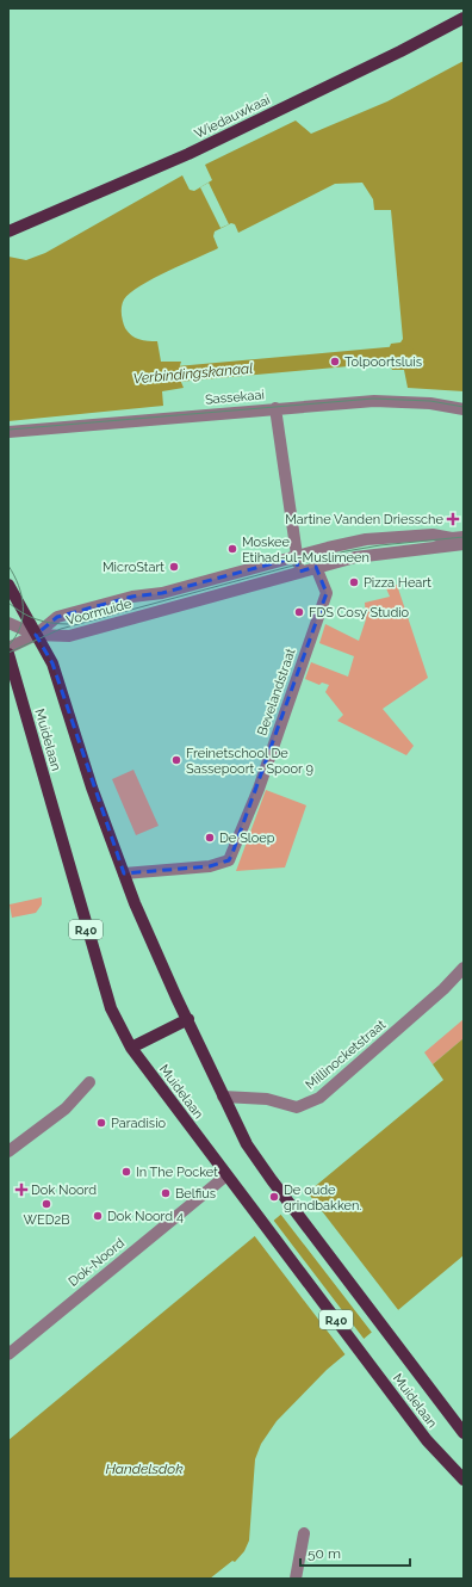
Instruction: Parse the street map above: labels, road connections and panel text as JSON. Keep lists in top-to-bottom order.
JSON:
{
  "streets": {
    "main road": ["Wiedauwkaai", "Muidelaan", "R40"],
    "street": [
      "Sassekaai",
      "Voormuide",
      "Bevelandstraat",
      "Millinocketstraat",
      "Dok-Noord"
    ]
  },
  "crossings": [
    ["Voormuide", "Bevelandstraat"],
    ["Voormuide", "Muidelaan"],
    ["Voormuide", "R40"],
    ["Bevelandstraat", "Muidelaan"],
    ["Muidelaan", "R40"],
    ["Muidelaan", "Millinocketstraat"],
    ["Muidelaan", "Dok-Noord"]
  ],
  "water": ["Verbindingskanaal", "Handelsdok"],
  "places": {
    "other": [
      "Tolpoortsluis",
      "Moskee Etihad-ul-Muslimeen",
      "MicroStart",
      "Pizza Heart",
      "FDS Cosy Studio",
      "Freinetschool De Sassepoort - Spoor 9",
      "De Sloep",
      "Paradisio",
      "In The Pocket",
      "Belfius",
      "De oude grindbakken.",
      "WED2B",
      "Dok Noord 4"
    ],
    "health": ["Martine Vanden Driessche", "Dok Noord"]
  },
  "scale_bar": "50 m"
}
